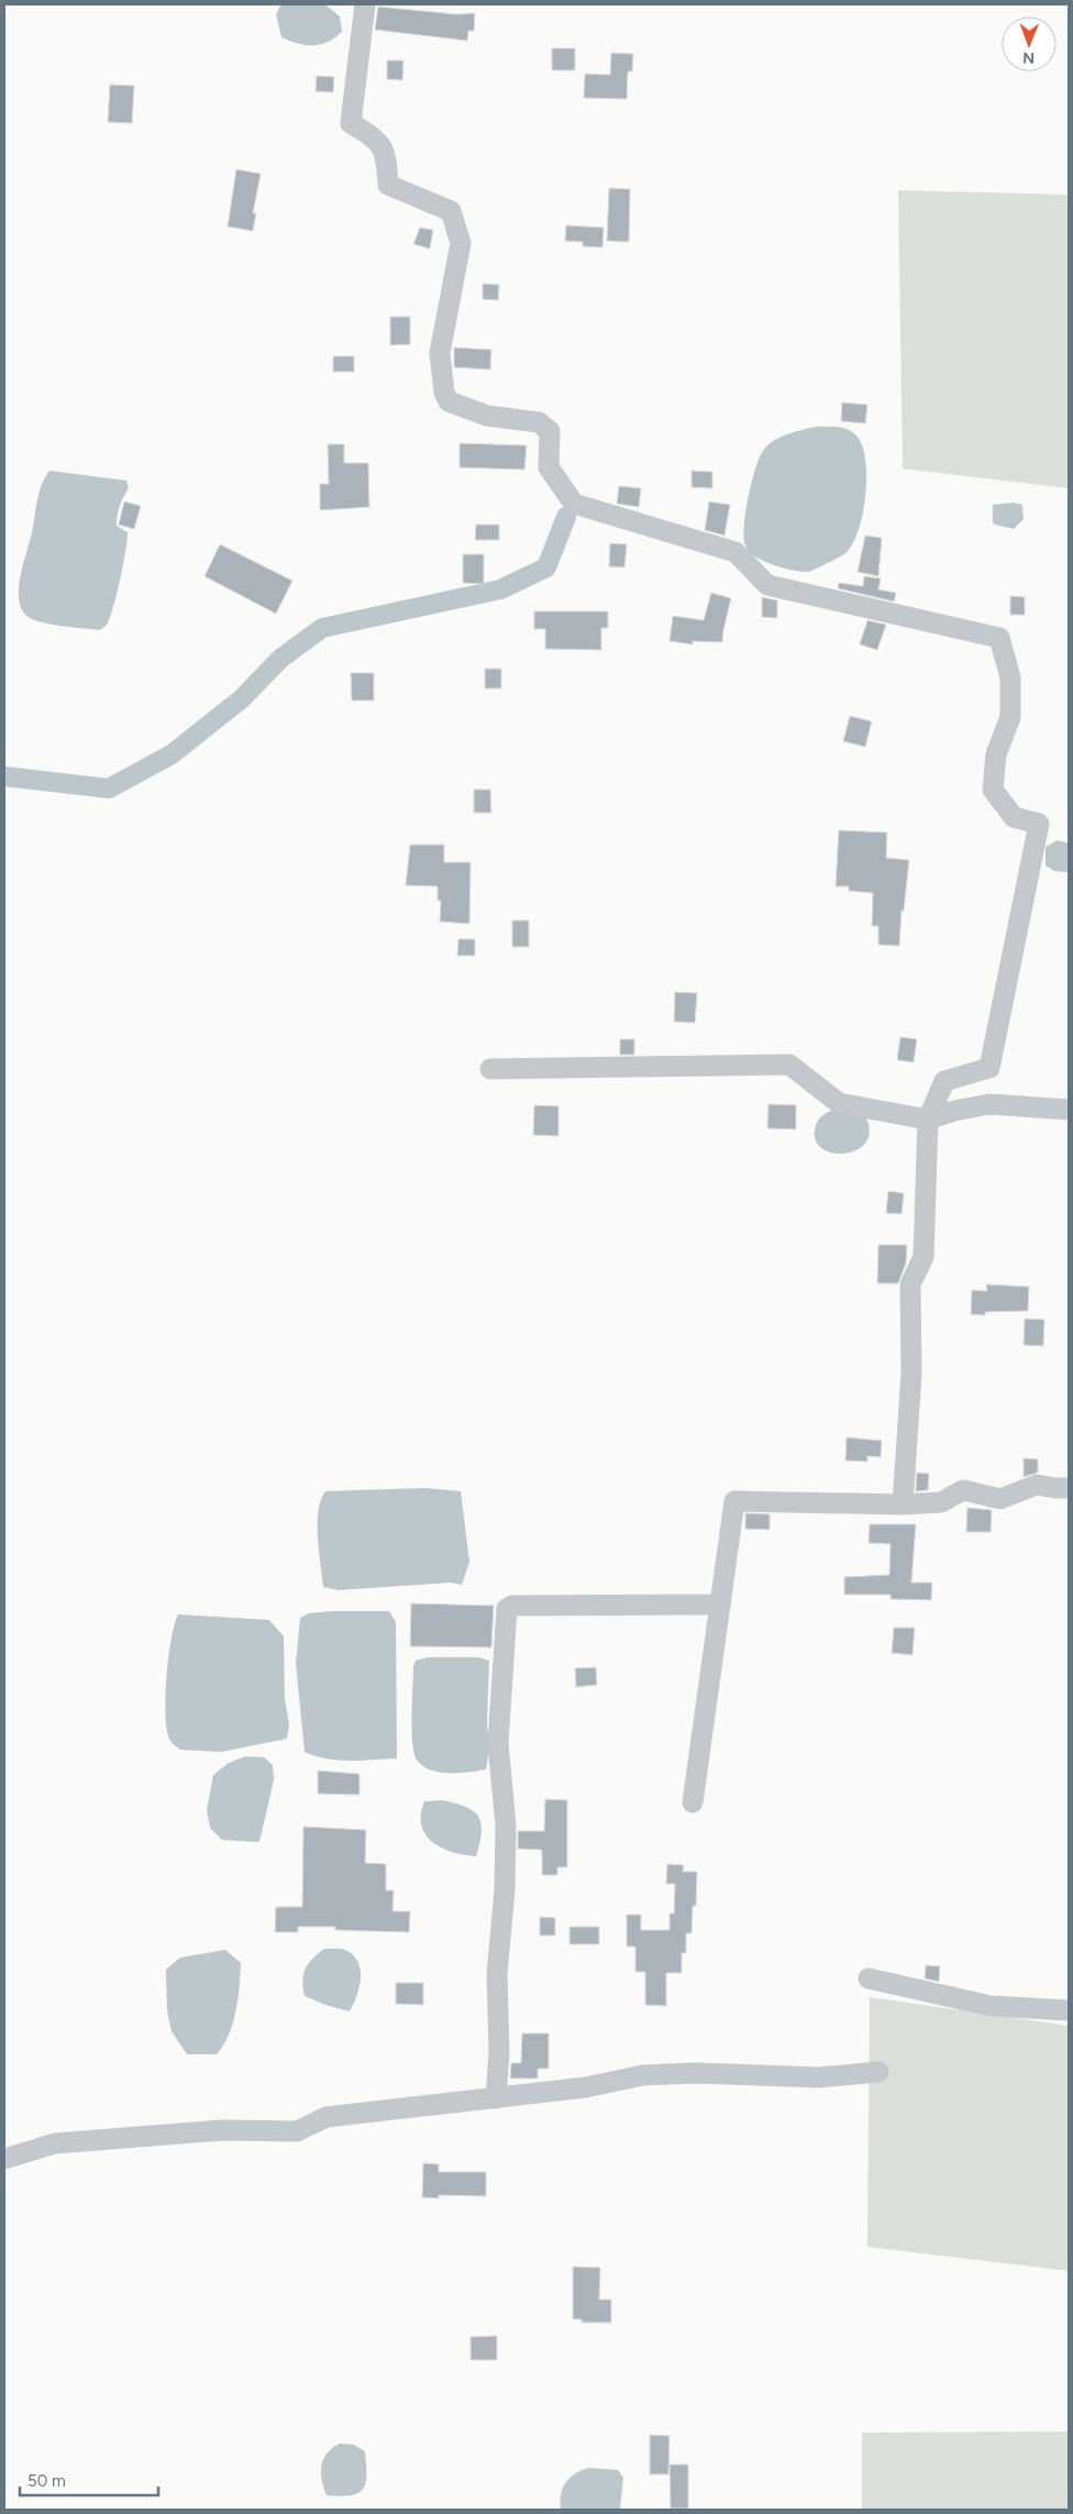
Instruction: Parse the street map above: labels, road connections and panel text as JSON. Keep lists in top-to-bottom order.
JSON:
{
  "scale_bar": "50 m",
  "north": "bottom"
}
